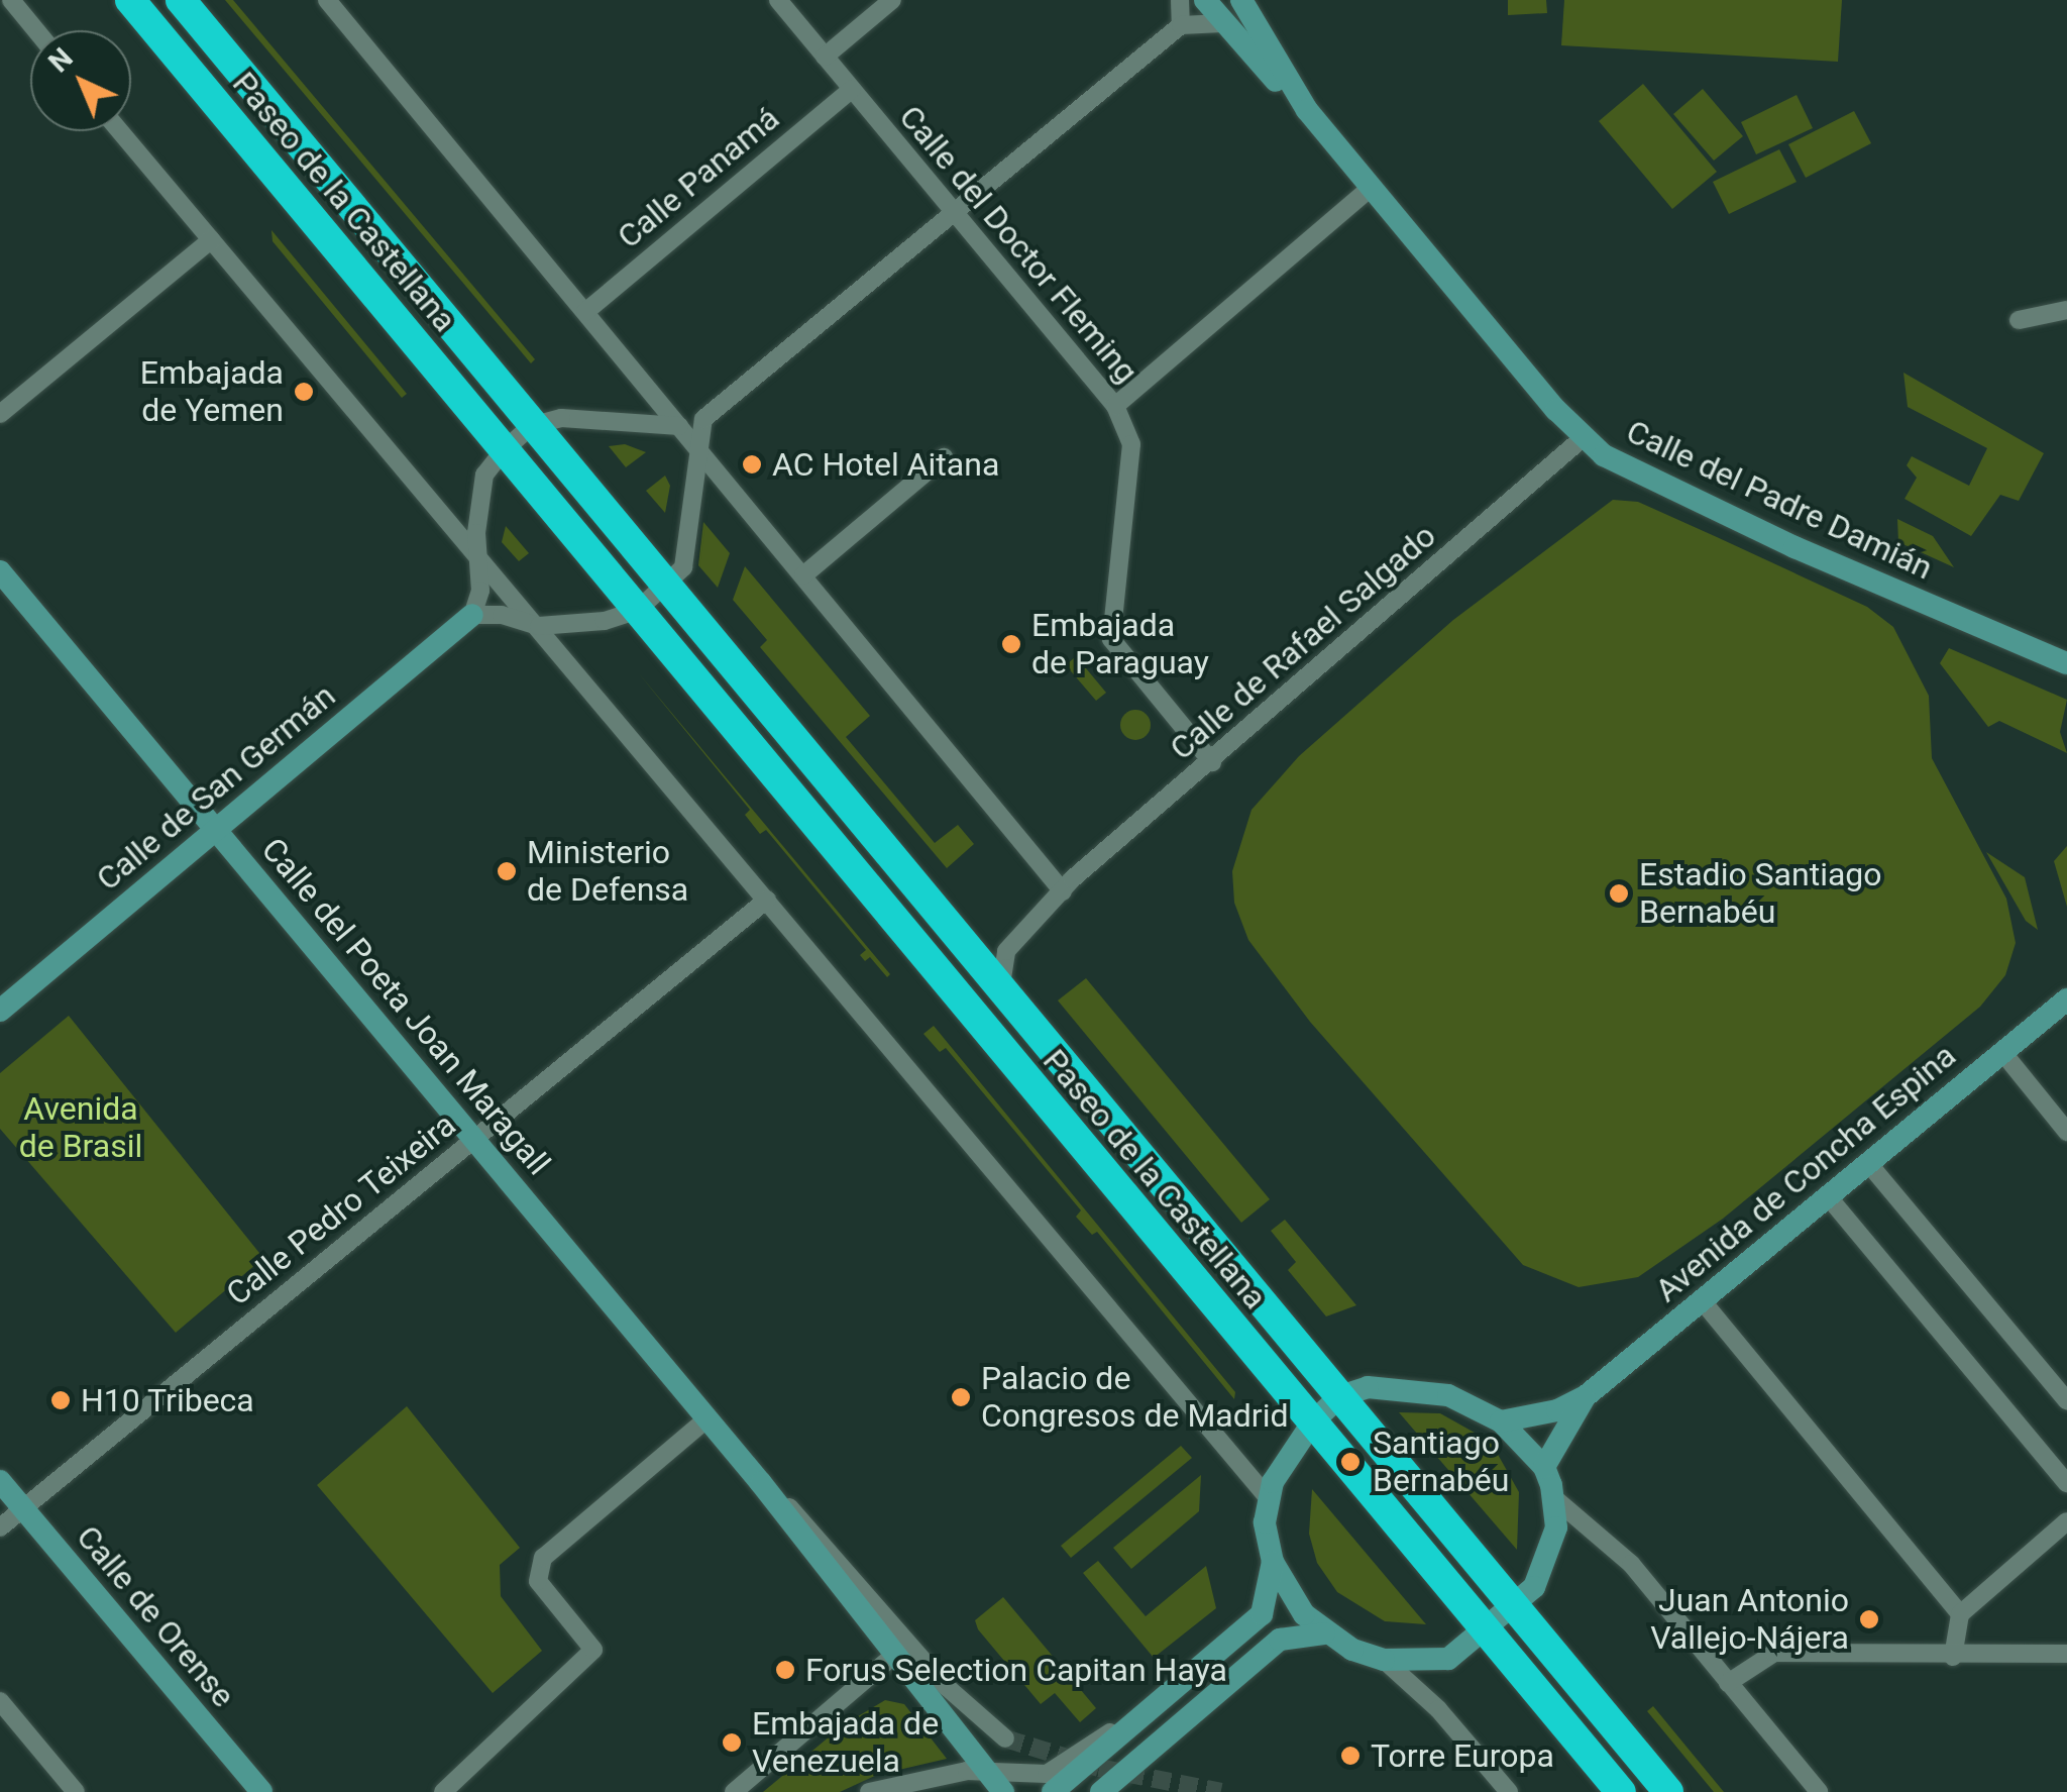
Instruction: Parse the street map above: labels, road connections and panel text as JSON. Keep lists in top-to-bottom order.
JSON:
{
  "streets": {
    "highway": ["Paseo de la Castellana"],
    "street": [
      "Calle Panamá",
      "Calle del Doctor Fleming",
      "Calle del Padre Damián",
      "Calle de Rafael Salgado",
      "Calle de San Germán",
      "Calle del Poeta Joan Maragall",
      "Avenida de Concha Espina",
      "Calle Pedro Teixeira",
      "Calle de Orense"
    ]
  },
  "crossings": [
    ["Calle Panamá", "Calle del Doctor Fleming"],
    ["Calle del Doctor Fleming", "Calle de Rafael Salgado"],
    ["Calle del Padre Damián", "Calle de Rafael Salgado"],
    ["Calle de San Germán", "Calle del Poeta Joan Maragall"],
    ["Calle del Poeta Joan Maragall", "Calle Pedro Teixeira"],
    ["Calle Pedro Teixeira", "Calle de Orense"]
  ],
  "parks": ["Avenida de Brasil"],
  "places": [
    "Embajada de Yemen",
    "AC Hotel Aitana",
    "Embajada de Paraguay",
    "Ministerio de Defensa",
    "Estadio Santiago Bernabéu",
    "Palacio de Congresos de Madrid",
    "H10 Tribeca",
    "Santiago Bernabéu",
    "Juan Antonio Vallejo-Nájera",
    "Forus Selection Capitan Haya",
    "Embajada de Venezuela",
    "Torre Europa"
  ],
  "north": "top left"
}
